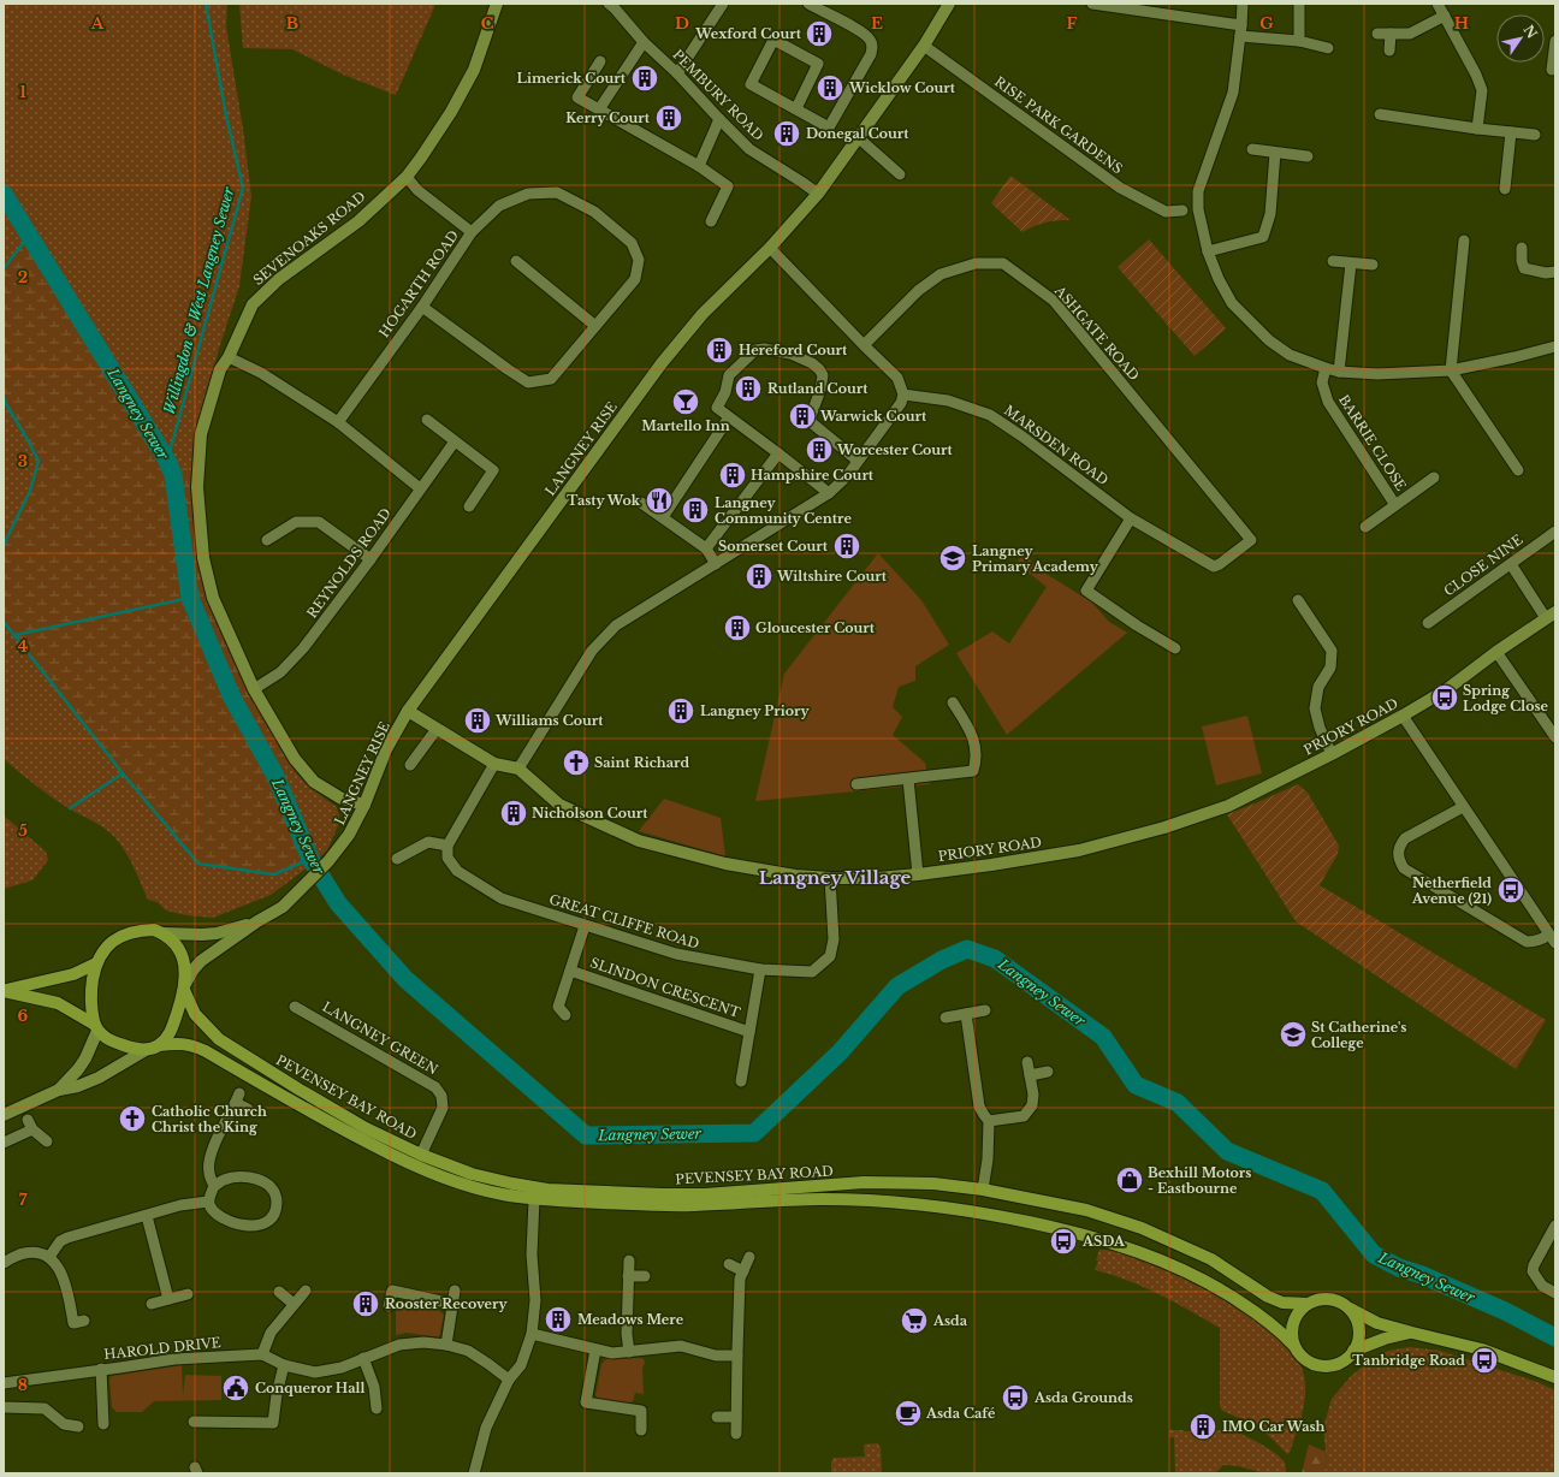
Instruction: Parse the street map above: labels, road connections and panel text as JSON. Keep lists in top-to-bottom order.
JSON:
{
  "streets": {
    "main road": ["PEVENSEY BAY ROAD"],
    "street": [
      "PEMBURY ROAD",
      "RISE PARK GARDENS",
      "SEVENOAKS ROAD",
      "HOGARTH ROAD",
      "ASHGATE ROAD",
      "BARRIE CLOSE",
      "MARSDEN ROAD",
      "LANGNEY RISE",
      "REYNOLDS ROAD",
      "CLOSE NINE",
      "PRIORY ROAD",
      "GREAT CLIFFE ROAD",
      "SLINDON CRESCENT",
      "LANGNEY GREEN",
      "HAROLD DRIVE"
    ]
  },
  "crossings": [
    ["PEMBURY ROAD", "LANGNEY RISE"],
    ["RISE PARK GARDENS", "LANGNEY RISE"],
    ["SEVENOAKS ROAD", "HOGARTH ROAD"],
    ["SEVENOAKS ROAD", "LANGNEY RISE"],
    ["SEVENOAKS ROAD", "REYNOLDS ROAD"],
    ["ASHGATE ROAD", "MARSDEN ROAD"],
    ["LANGNEY RISE", "PRIORY ROAD"],
    ["LANGNEY RISE", "PEVENSEY BAY ROAD"],
    ["PRIORY ROAD", "GREAT CLIFFE ROAD"],
    ["GREAT CLIFFE ROAD", "SLINDON CRESCENT"],
    ["LANGNEY GREEN", "PEVENSEY BAY ROAD"]
  ],
  "districts": ["Langney Village"],
  "water": ["Willingdon & West Langney Sewer", "Langney Sewer"],
  "places": {
    "building": [
      "Wexford Court",
      "Limerick Court",
      "Wicklow Court",
      "Kerry Court",
      "Donegal Court",
      "Hereford Court",
      "Rutland Court",
      "Warwick Court",
      "Worcester Court",
      "Hampshire Court",
      "Langney Community Centre",
      "Somerset Court",
      "Wiltshire Court",
      "Gloucester Court",
      "Langney Priory",
      "Williams Court",
      "Nicholson Court",
      "Rooster Recovery",
      "Meadows Mere",
      "IMO Car Wash"
    ],
    "bar": ["Martello Inn"],
    "restaurant": ["Tasty Wok"],
    "school or university": ["Langney Primary Academy", "St Catherine's College"],
    "bus stop": [
      "Spring Lodge Close",
      "Netherfield Avenue (21)",
      "ASDA",
      "Tanbridge Road",
      "Asda Grounds"
    ],
    "church": ["Saint Richard", "Catholic Church Christ the King"],
    "shop": ["Bexhill Motors - Eastbourne"],
    "supermarket": ["Asda"],
    "public building": ["Conqueror Hall"],
    "cafe": ["Asda Café"]
  },
  "north": "top right",
  "grid": {
    "columns": [
      "A",
      "B",
      "C",
      "D",
      "E",
      "F",
      "G",
      "H"
    ],
    "rows": [
      "1",
      "2",
      "3",
      "4",
      "5",
      "6",
      "7",
      "8"
    ]
  }
}
